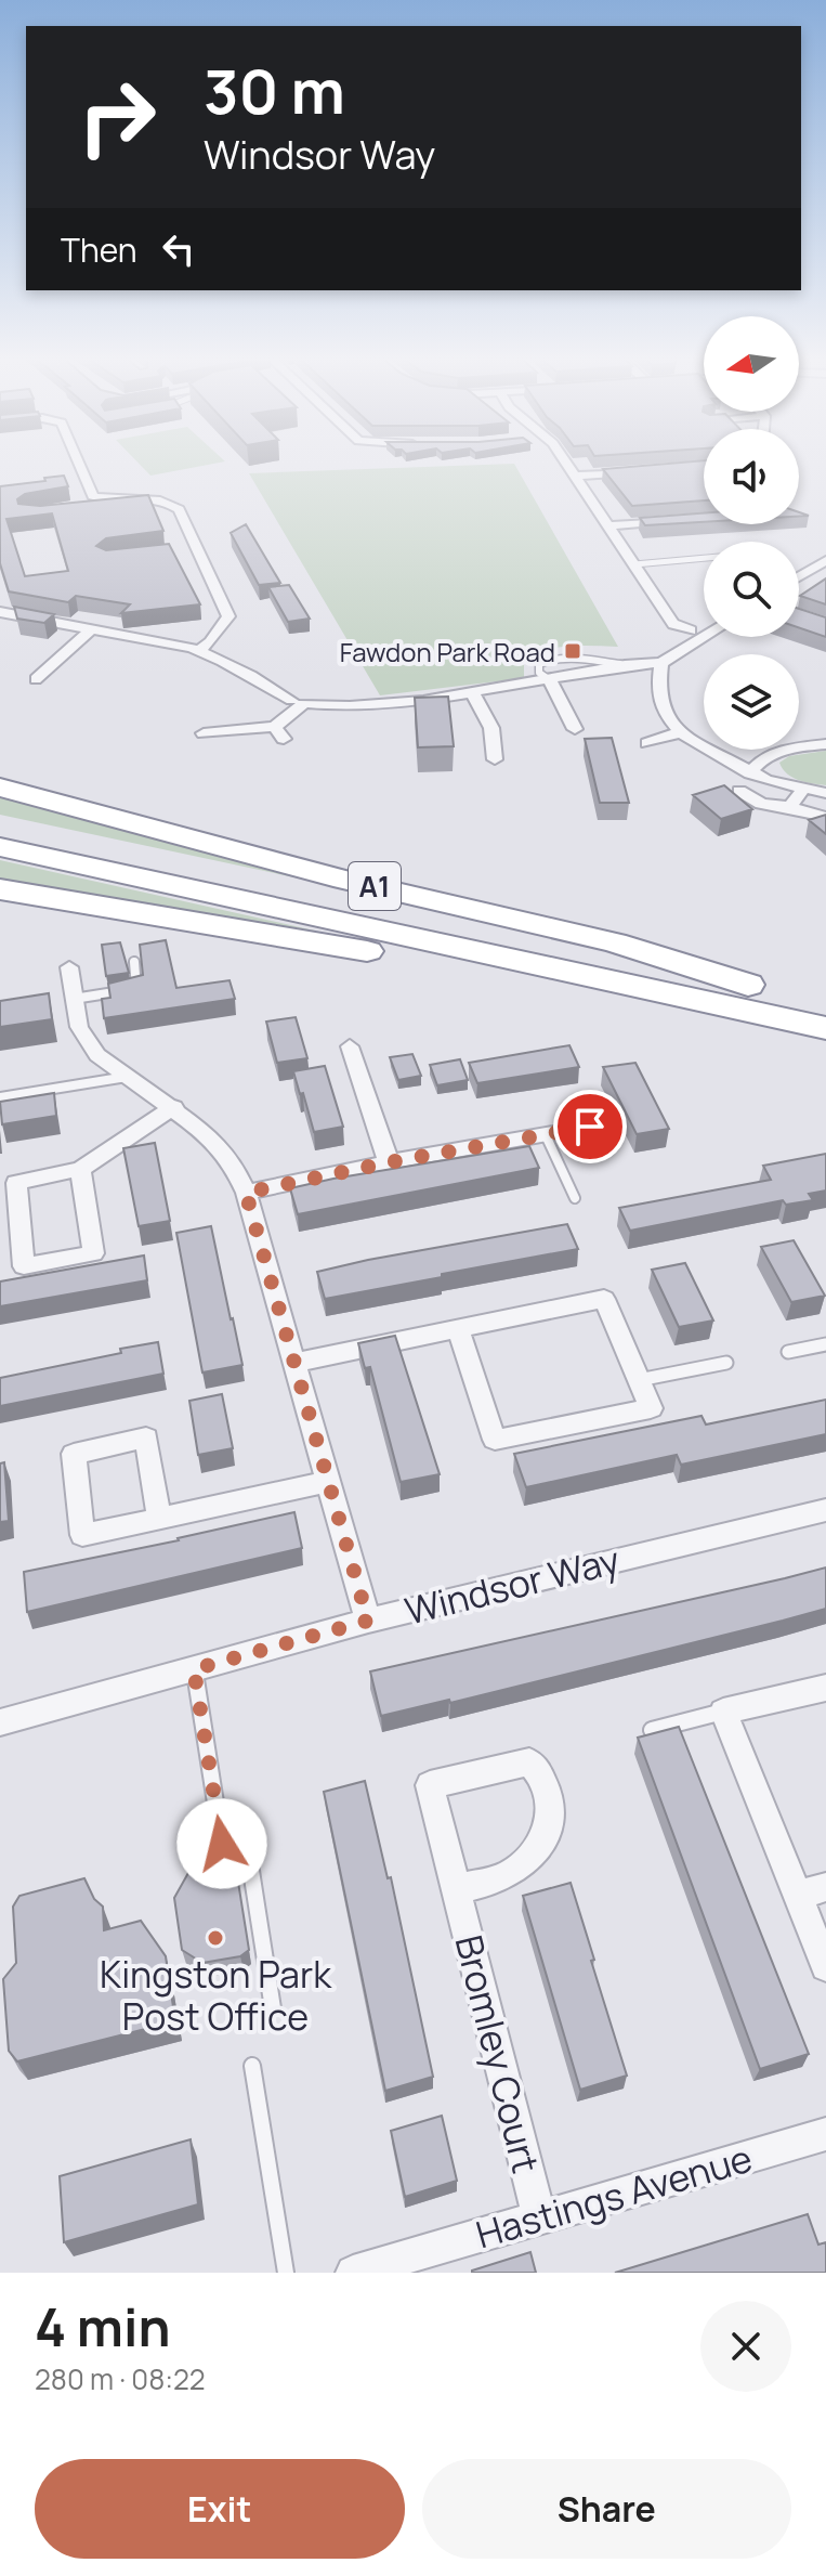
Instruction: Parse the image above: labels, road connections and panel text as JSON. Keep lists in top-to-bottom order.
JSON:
{
  "streets": {
    "highway": ["A1"],
    "street": ["Windsor Way", "Bromley Court", "Hastings Avenue"]
  },
  "crossings": [
    ["Bromley Court", "Hastings Avenue"]
  ],
  "places": {
    "transit": ["Fawdon Park Road"],
    "other": ["Kingston Park Post Office"]
  },
  "north": "left",
  "page": {
    "turn": ["30 m", "Windsor Way"],
    "then": "Then",
    "heading": ["4 min", "280 m · 08:22"],
    "buttons": ["Exit", "Share"]
  }
}
